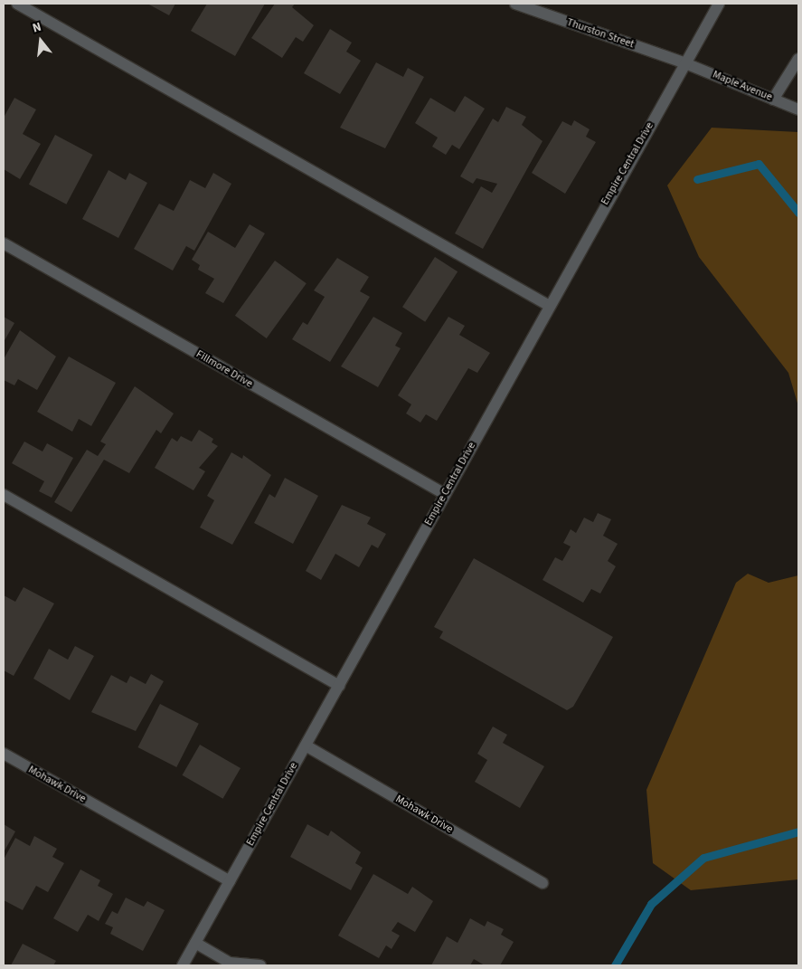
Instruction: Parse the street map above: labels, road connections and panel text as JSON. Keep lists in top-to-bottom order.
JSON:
{
  "streets": {
    "street": [
      "Thurston Street",
      "Maple Avenue",
      "Empire Central Drive",
      "Fillmore Drive",
      "Mohawk Drive"
    ]
  },
  "crossings": [
    ["Thurston Street", "Maple Avenue"],
    ["Thurston Street", "Empire Central Drive"],
    ["Maple Avenue", "Empire Central Drive"],
    ["Empire Central Drive", "Fillmore Drive"],
    ["Empire Central Drive", "Mohawk Drive"]
  ],
  "north": "top"
}
